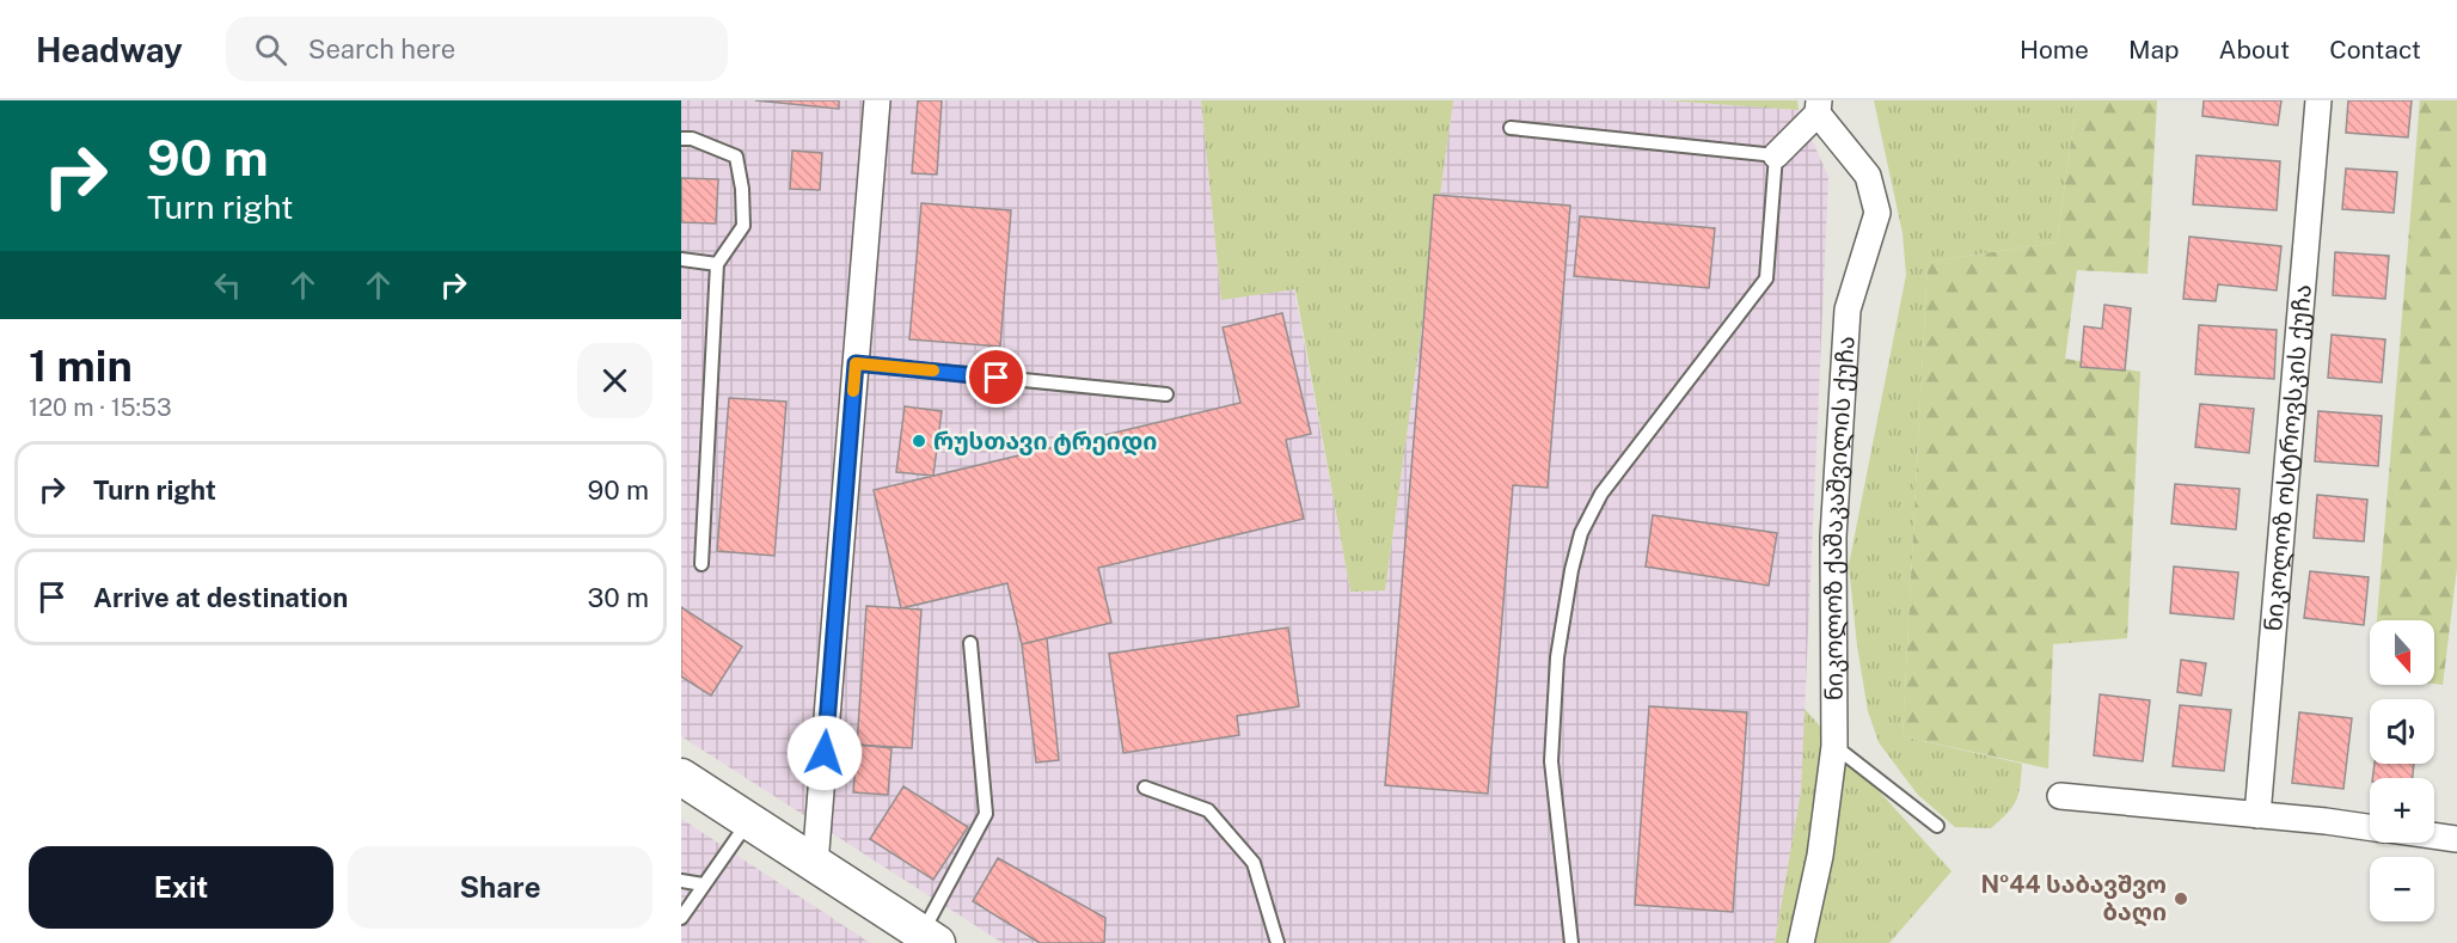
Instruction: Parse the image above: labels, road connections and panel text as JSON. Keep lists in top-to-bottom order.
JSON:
{
  "streets": {
    "street": ["ნიკოლოზ ოსტროვსკის ქუჩა", "ნიკოლოზ ქაშაკაშვილის ქუჩა"]
  },
  "places": ["რუსთავი ტრეიდი", "№44 საბავშვო ბაღი"],
  "north": "bottom",
  "page": {
    "header": "Headway",
    "search": "Search here",
    "nav": [
      "Home",
      "Map",
      "About",
      "Contact"
    ],
    "turn": ["90 m", "Turn right"],
    "heading": ["1 min", "120 m · 15:53"],
    "list": [
      {
        "name": "Turn right",
        "value": "90 m"
      },
      {
        "name": "Arrive at destination",
        "value": "30 m"
      }
    ],
    "map_buttons": ["+", "−"],
    "buttons": ["Exit", "Share"]
  }
}
